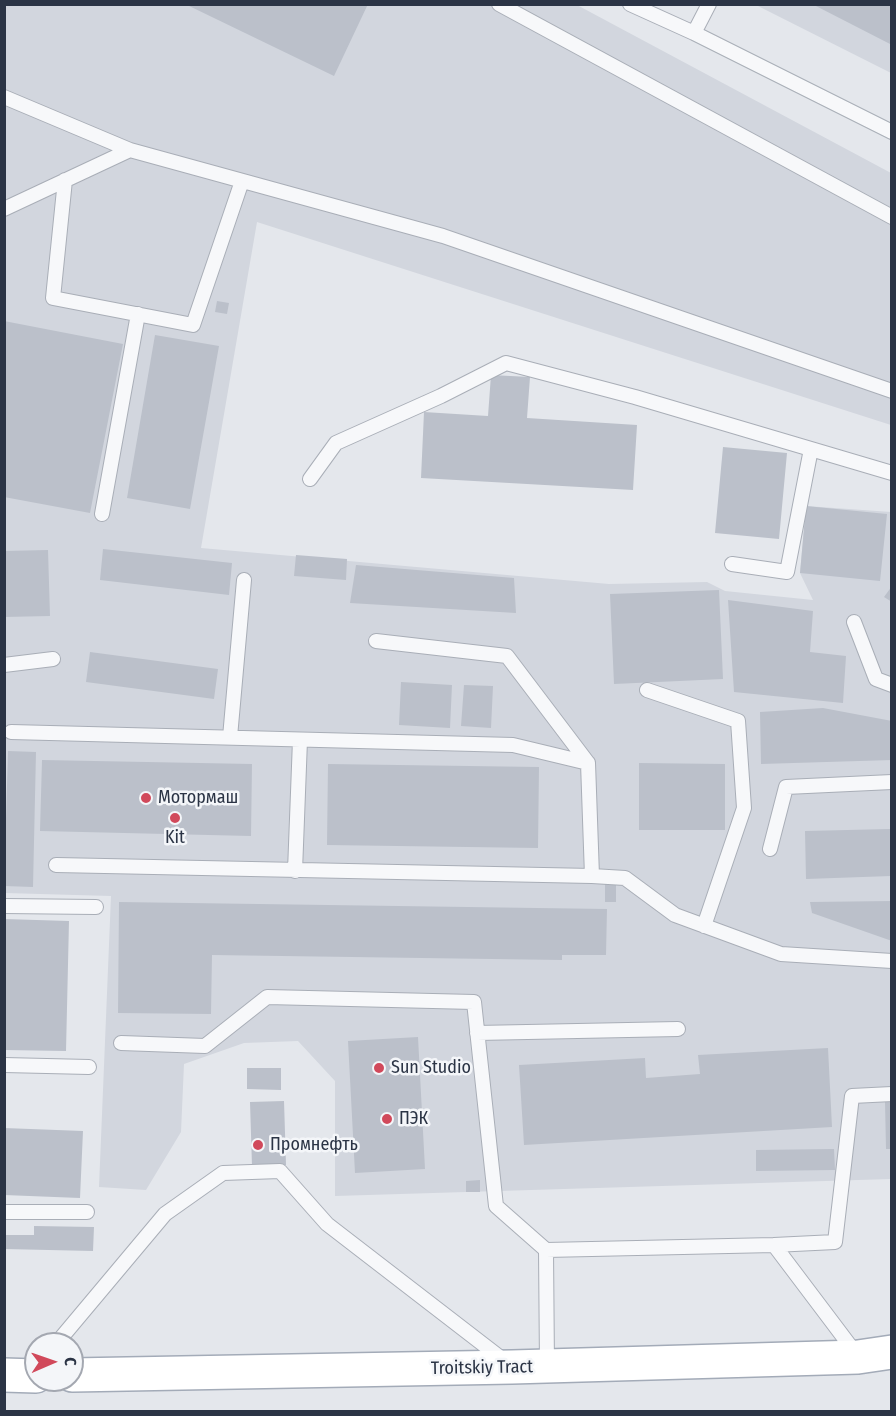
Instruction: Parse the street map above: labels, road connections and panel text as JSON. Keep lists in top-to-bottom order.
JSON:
{
  "streets": {
    "main road": ["Troitskiy Tract"]
  },
  "places": [
    "Мотормаш",
    "Kit",
    "Sun Studio",
    "ПЭК",
    "Промнефть"
  ],
  "north": "right"
}
